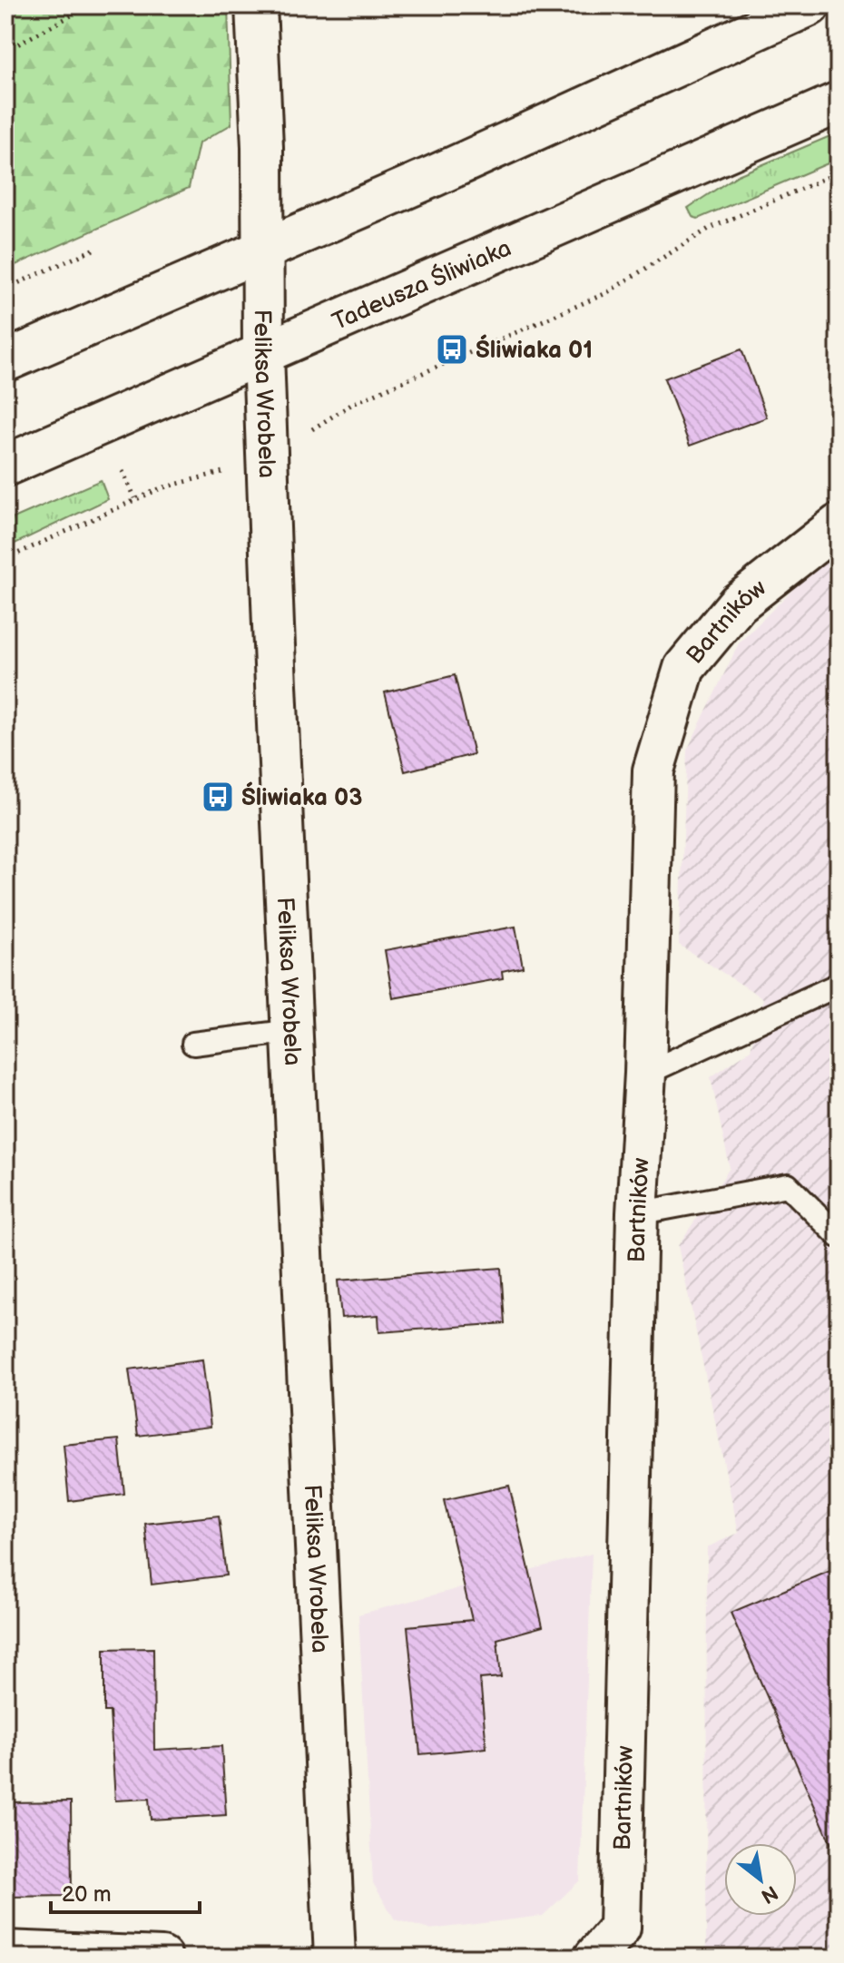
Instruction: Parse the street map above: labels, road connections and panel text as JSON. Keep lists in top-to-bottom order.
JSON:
{
  "streets": {
    "street": ["Tadeusza Śliwiaka", "Feliksa Wrobela", "Bartników"]
  },
  "crossings": [
    ["Tadeusza Śliwiaka", "Feliksa Wrobela"]
  ],
  "places": {
    "bus stop": ["Śliwiaka 01", "Śliwiaka 03"]
  },
  "scale_bar": "20 m",
  "north": "bottom right"
}
